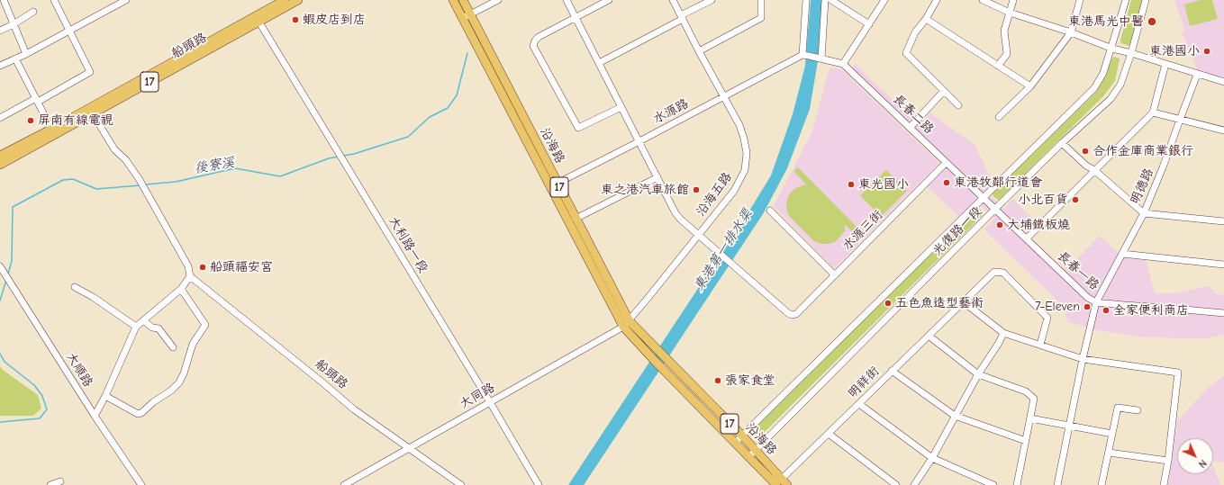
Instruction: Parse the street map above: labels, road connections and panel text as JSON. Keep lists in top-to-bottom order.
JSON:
{
  "streets": {
    "main road": ["船頭路", "17", "沿海路"],
    "street": [
      "水源路",
      "長春二路",
      "明德路",
      "沿海五路",
      "水源三街",
      "光復路一段",
      "大利路一段",
      "長春一路",
      "大順路",
      "明祥街",
      "大同路"
    ]
  },
  "crossings": [
    ["船頭路", "大利路一段"],
    ["船頭路", "大同路"],
    ["水源路", "長春二路"],
    ["水源路", "沿海路"],
    ["水源路", "沿海五路"],
    ["長春二路", "水源三街"],
    ["長春二路", "光復路一段"],
    ["長春二路", "長春一路"],
    ["沿海路", "沿海五路"],
    ["沿海路", "光復路一段"],
    ["沿海路", "明祥街"],
    ["沿海路", "大同路"],
    ["明德路", "長春一路"],
    ["沿海五路", "水源三街"],
    ["沿海五路", "大同路"],
    ["光復路一段", "長春一路"],
    ["大利路一段", "大同路"]
  ],
  "water": ["後寮溪", "東港第一排水渠"],
  "places": [
    "蝦皮店到店",
    "東港馬光中醫",
    "東港國小",
    "屏南有線電視",
    "合作金庫商業銀行",
    "東港牧鄰行道會",
    "東光國小",
    "東之港汽車旅館",
    "小北百貨",
    "大埔鐵板燒",
    "船頭福安宮",
    "五色魚造型藝術",
    "7-Eleven",
    "全家便利商店",
    "張家食堂"
  ],
  "north": "bottom right"
}
